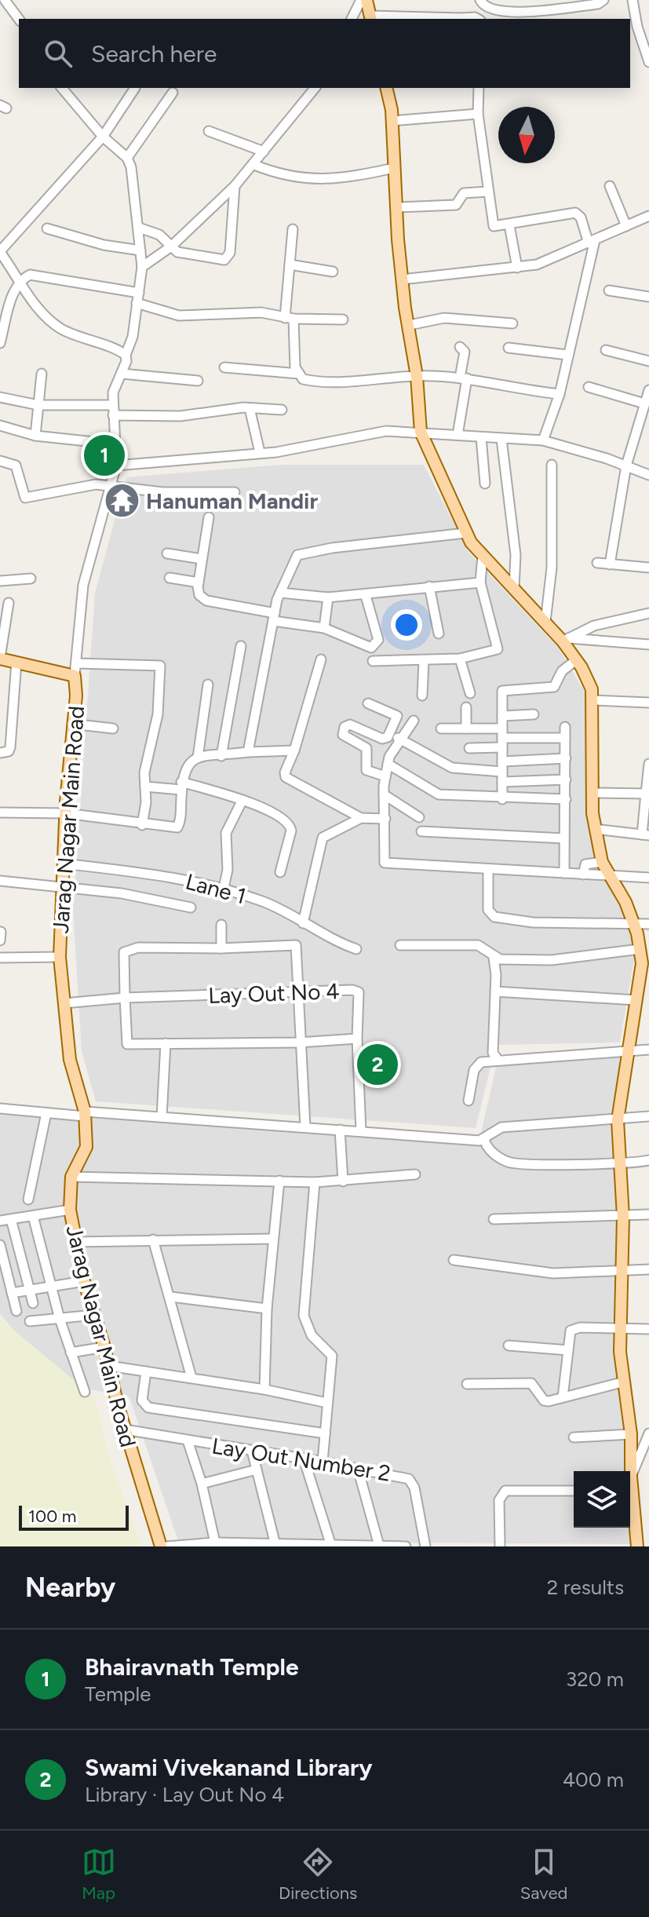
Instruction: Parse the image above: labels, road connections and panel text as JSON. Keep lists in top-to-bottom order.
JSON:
{
  "streets": {
    "main road": ["Jarag Nagar Main Road"],
    "street": ["Lane 1", "Lay Out No 4", "Lay Out Number 2"]
  },
  "crossings": [
    ["Jarag Nagar Main Road", "Lane 1"],
    ["Jarag Nagar Main Road", "Lay Out No 4"],
    ["Jarag Nagar Main Road", "Lay Out Number 2"]
  ],
  "places": {
    "temple": ["Hanuman Mandir"]
  },
  "scale_bar": "100 m",
  "north": "bottom",
  "page": {
    "search": "Search here",
    "pins": ["1", "2"],
    "scale": "100 m",
    "heading": ["Nearby", "2 results"],
    "list": [
      {
        "mark": "1",
        "name": "Bhairavnath Temple",
        "note": "Temple",
        "value": "320 m"
      },
      {
        "mark": "2",
        "name": "Swami Vivekanand Library",
        "note": "Library · Lay Out No 4",
        "value": "400 m"
      }
    ],
    "nav": ["Map", "Directions", "Saved"]
  }
}
